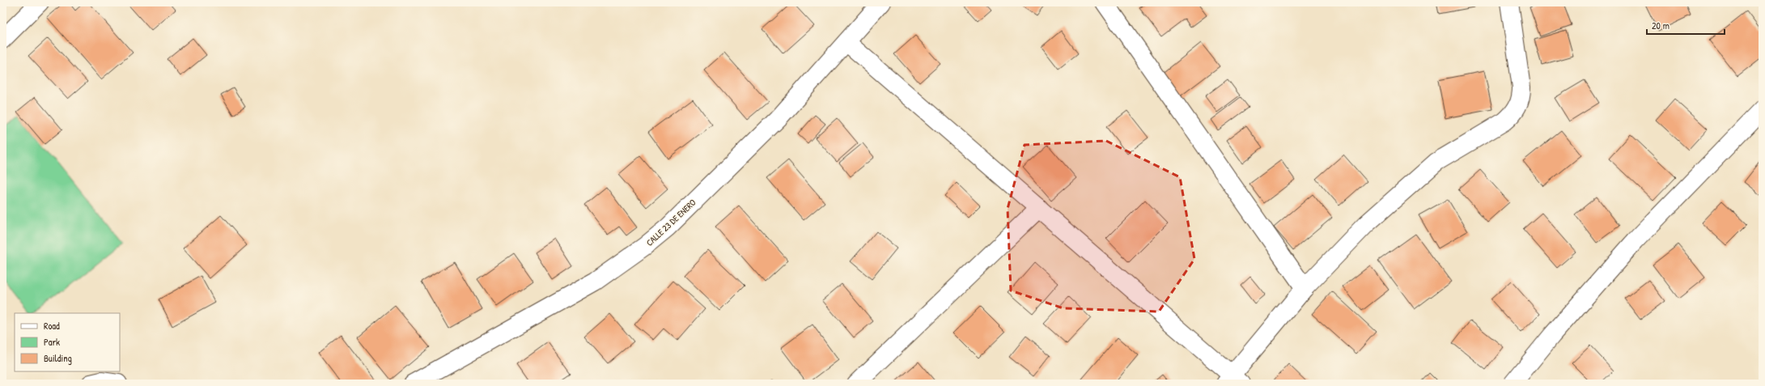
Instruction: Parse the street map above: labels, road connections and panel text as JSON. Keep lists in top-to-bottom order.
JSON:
{
  "streets": {
    "street": ["CALLE 23 DE ENERO"]
  },
  "legend": ["Road", "Park", "Building"],
  "scale_bar": "20 m"
}
